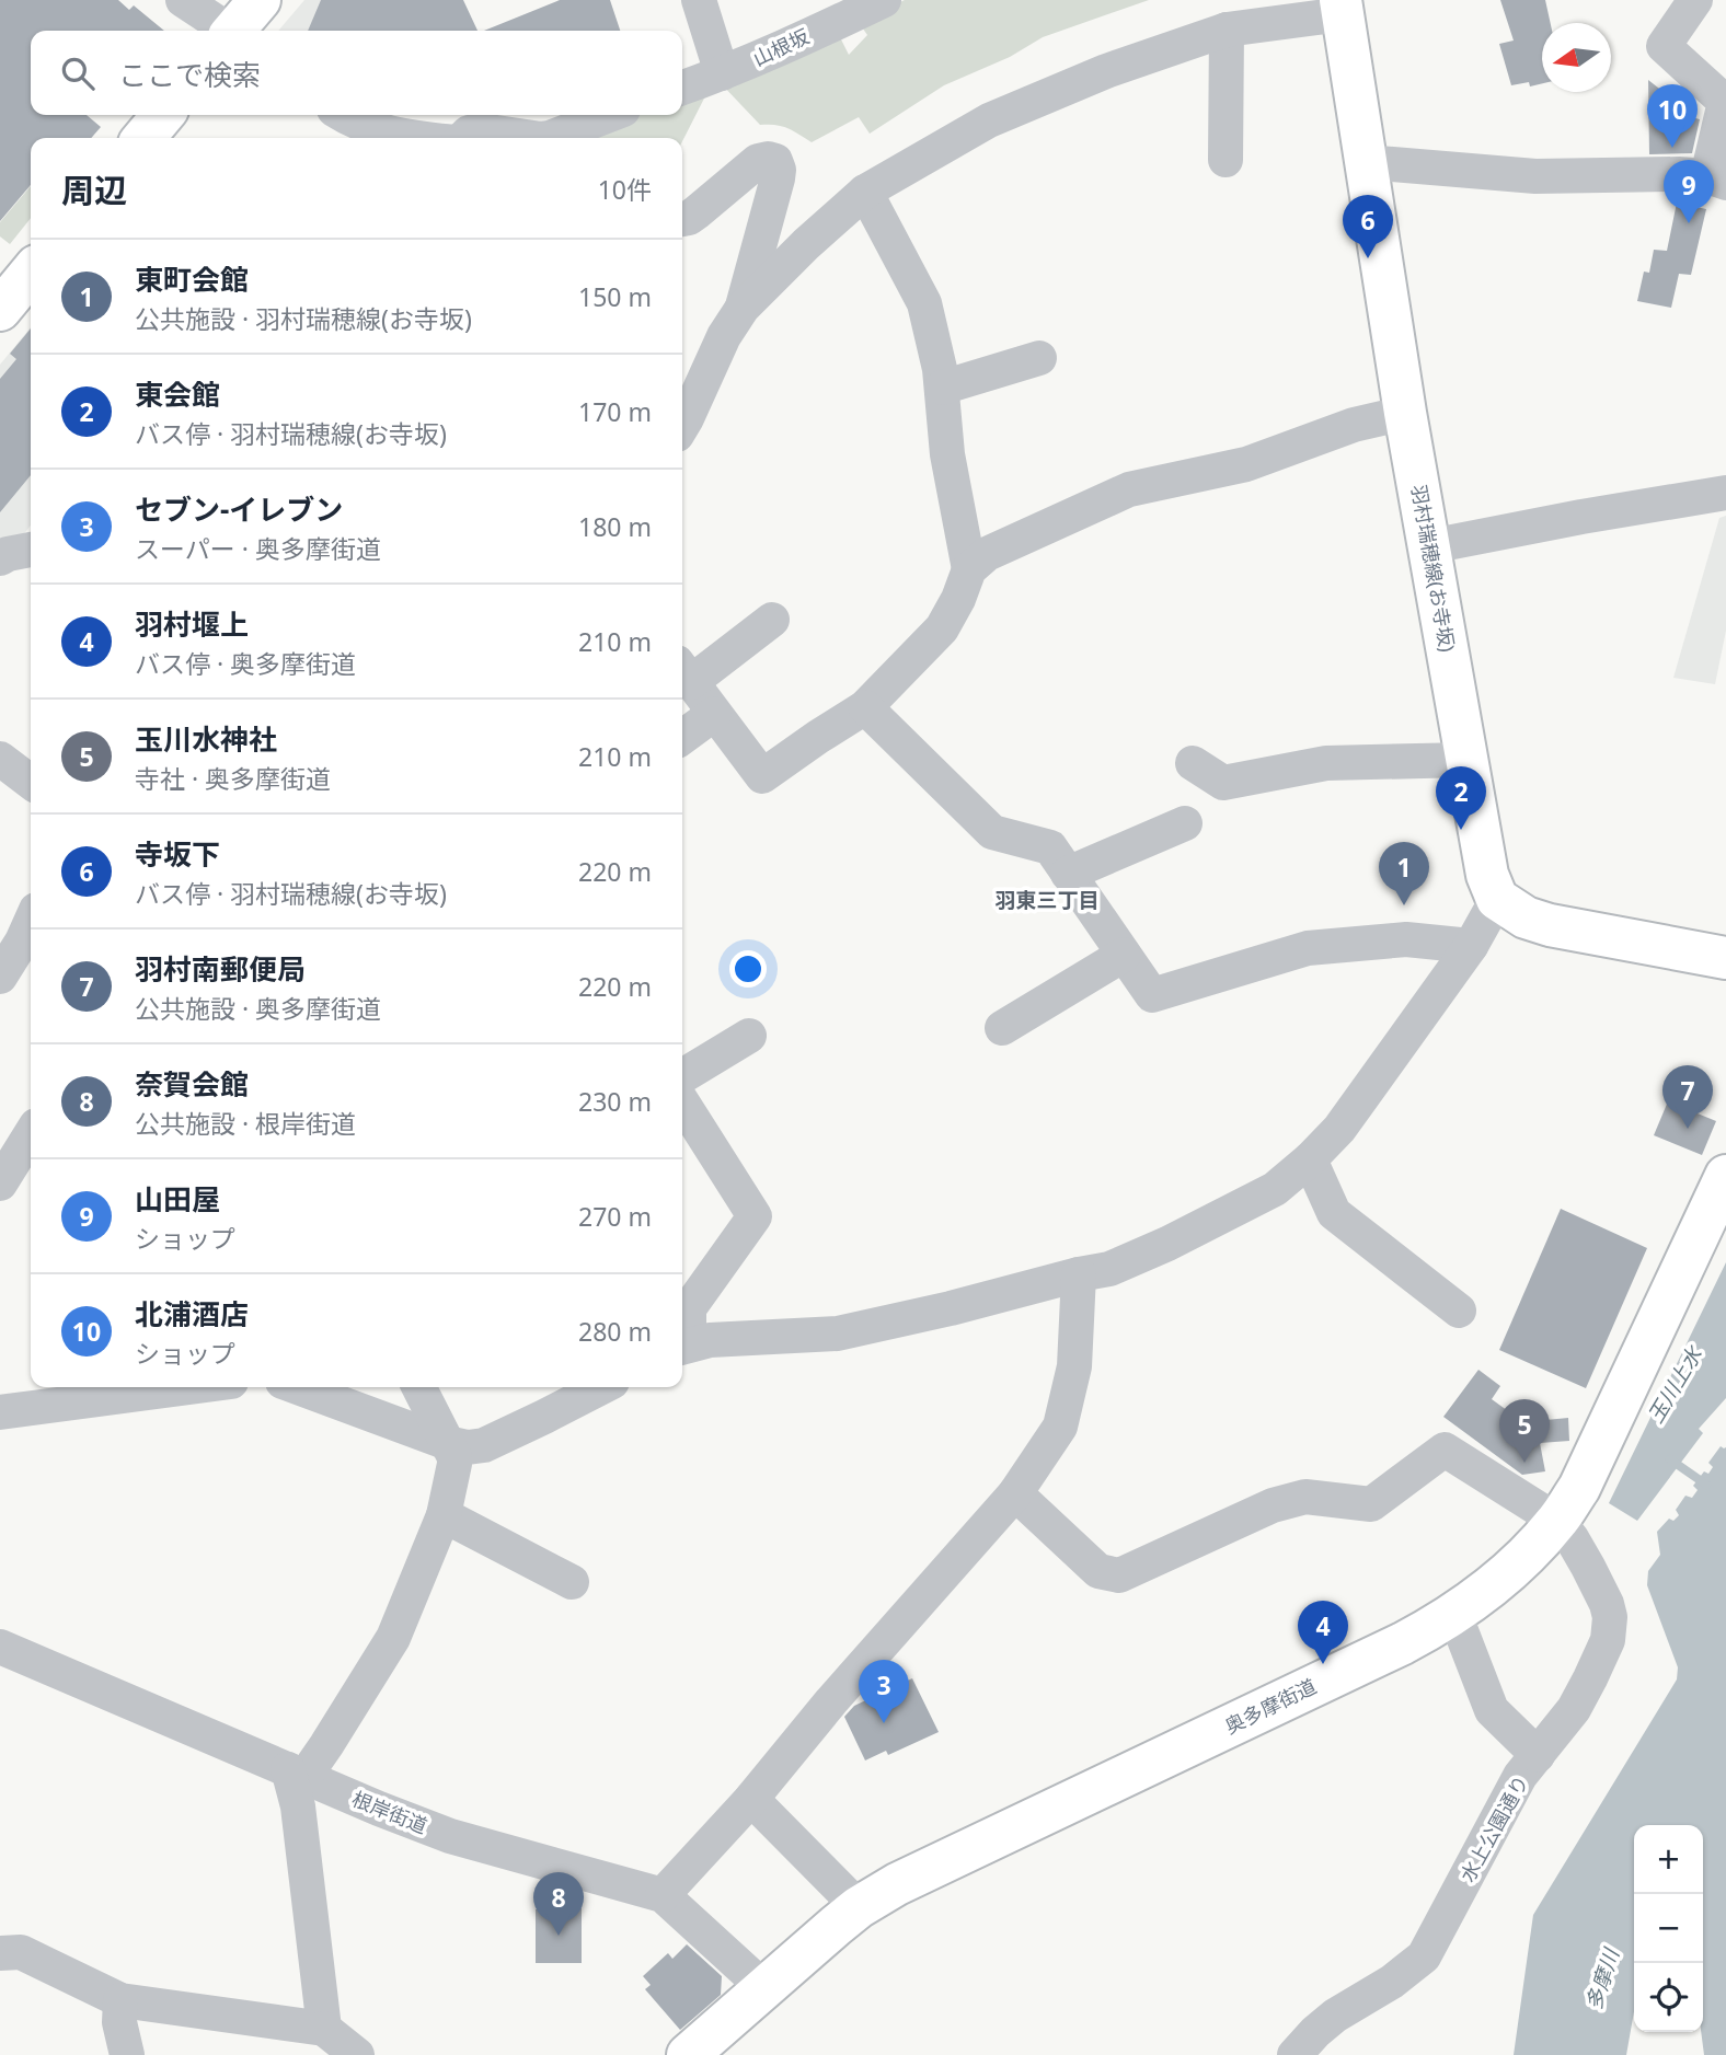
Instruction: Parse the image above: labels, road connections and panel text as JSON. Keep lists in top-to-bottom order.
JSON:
{
  "streets": {
    "main road": ["羽村瑞穂線(お寺坂)", "奥多摩街道"],
    "street": ["山根坂", "根岸街道", "水上公園通り"]
  },
  "crossings": [
    ["奥多摩街道", "根岸街道"],
    ["奥多摩街道", "水上公園通り"]
  ],
  "districts": ["羽東三丁目"],
  "water": ["玉川上水", "多摩川"],
  "north": "left",
  "page": {
    "search": "ここで検索",
    "pins": [
      "10",
      "9",
      "6",
      "2",
      "1",
      "7",
      "5",
      "4",
      "3",
      "8"
    ],
    "heading": ["周辺", "10件"],
    "list": [
      {
        "mark": "1",
        "name": "東町会館",
        "note": "公共施設 · 羽村瑞穂線(お寺坂)",
        "value": "150 m"
      },
      {
        "mark": "2",
        "name": "東会館",
        "note": "バス停 · 羽村瑞穂線(お寺坂)",
        "value": "170 m"
      },
      {
        "mark": "3",
        "name": "セブン-イレブン",
        "note": "スーパー · 奥多摩街道",
        "value": "180 m"
      },
      {
        "mark": "4",
        "name": "羽村堰上",
        "note": "バス停 · 奥多摩街道",
        "value": "210 m"
      },
      {
        "mark": "5",
        "name": "玉川水神社",
        "note": "寺社 · 奥多摩街道",
        "value": "210 m"
      },
      {
        "mark": "6",
        "name": "寺坂下",
        "note": "バス停 · 羽村瑞穂線(お寺坂)",
        "value": "220 m"
      },
      {
        "mark": "7",
        "name": "羽村南郵便局",
        "note": "公共施設 · 奥多摩街道",
        "value": "220 m"
      },
      {
        "mark": "8",
        "name": "奈賀会館",
        "note": "公共施設 · 根岸街道",
        "value": "230 m"
      },
      {
        "mark": "9",
        "name": "山田屋",
        "note": "ショップ",
        "value": "270 m"
      },
      {
        "mark": "10",
        "name": "北浦酒店",
        "note": "ショップ",
        "value": "280 m"
      }
    ],
    "map_buttons": ["+", "−"]
  }
}
